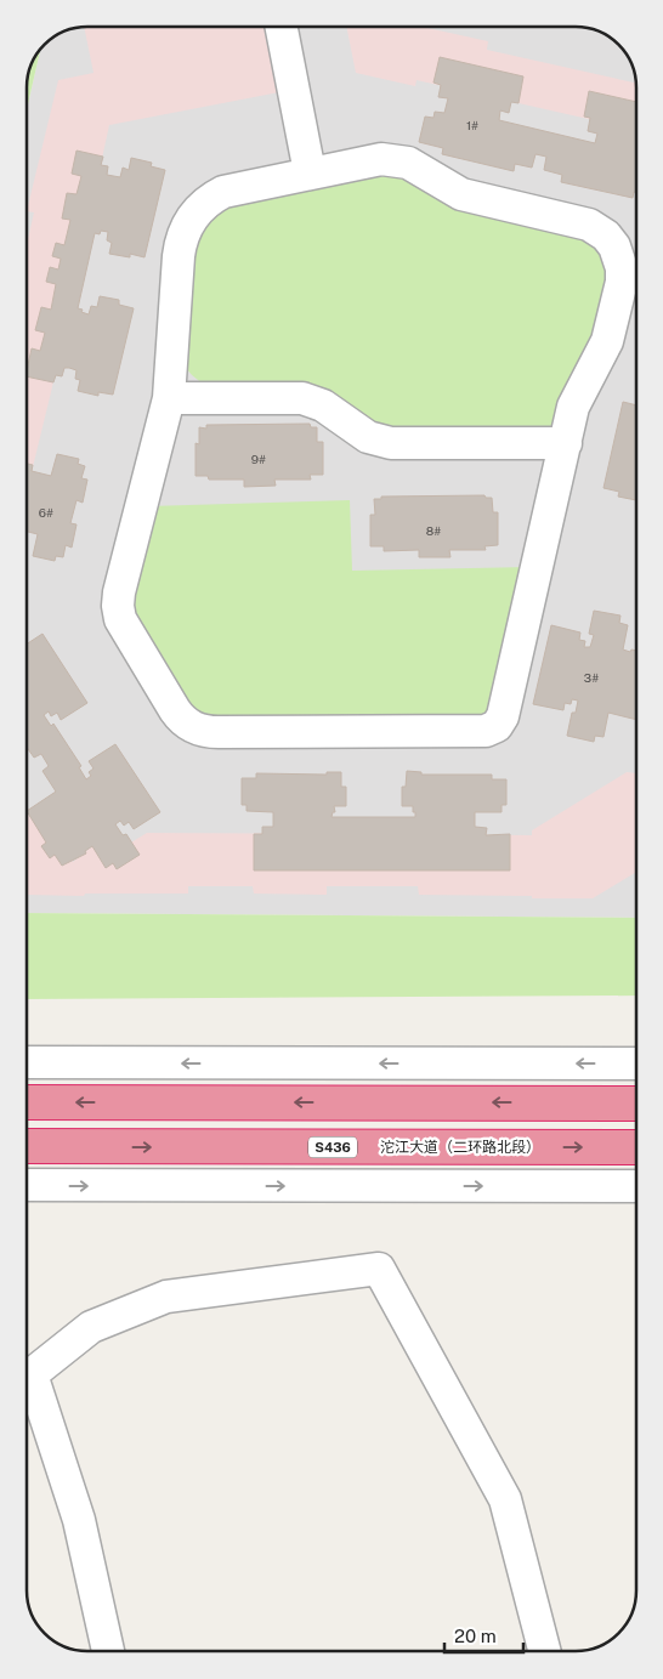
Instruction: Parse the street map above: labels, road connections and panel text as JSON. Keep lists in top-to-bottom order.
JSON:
{
  "streets": {
    "highway": ["S436", "沱江大道（二环路北段）"]
  },
  "house_numbers": [
    "1#",
    "9#",
    "6#",
    "8#",
    "3#"
  ],
  "scale_bar": "20 m"
}
